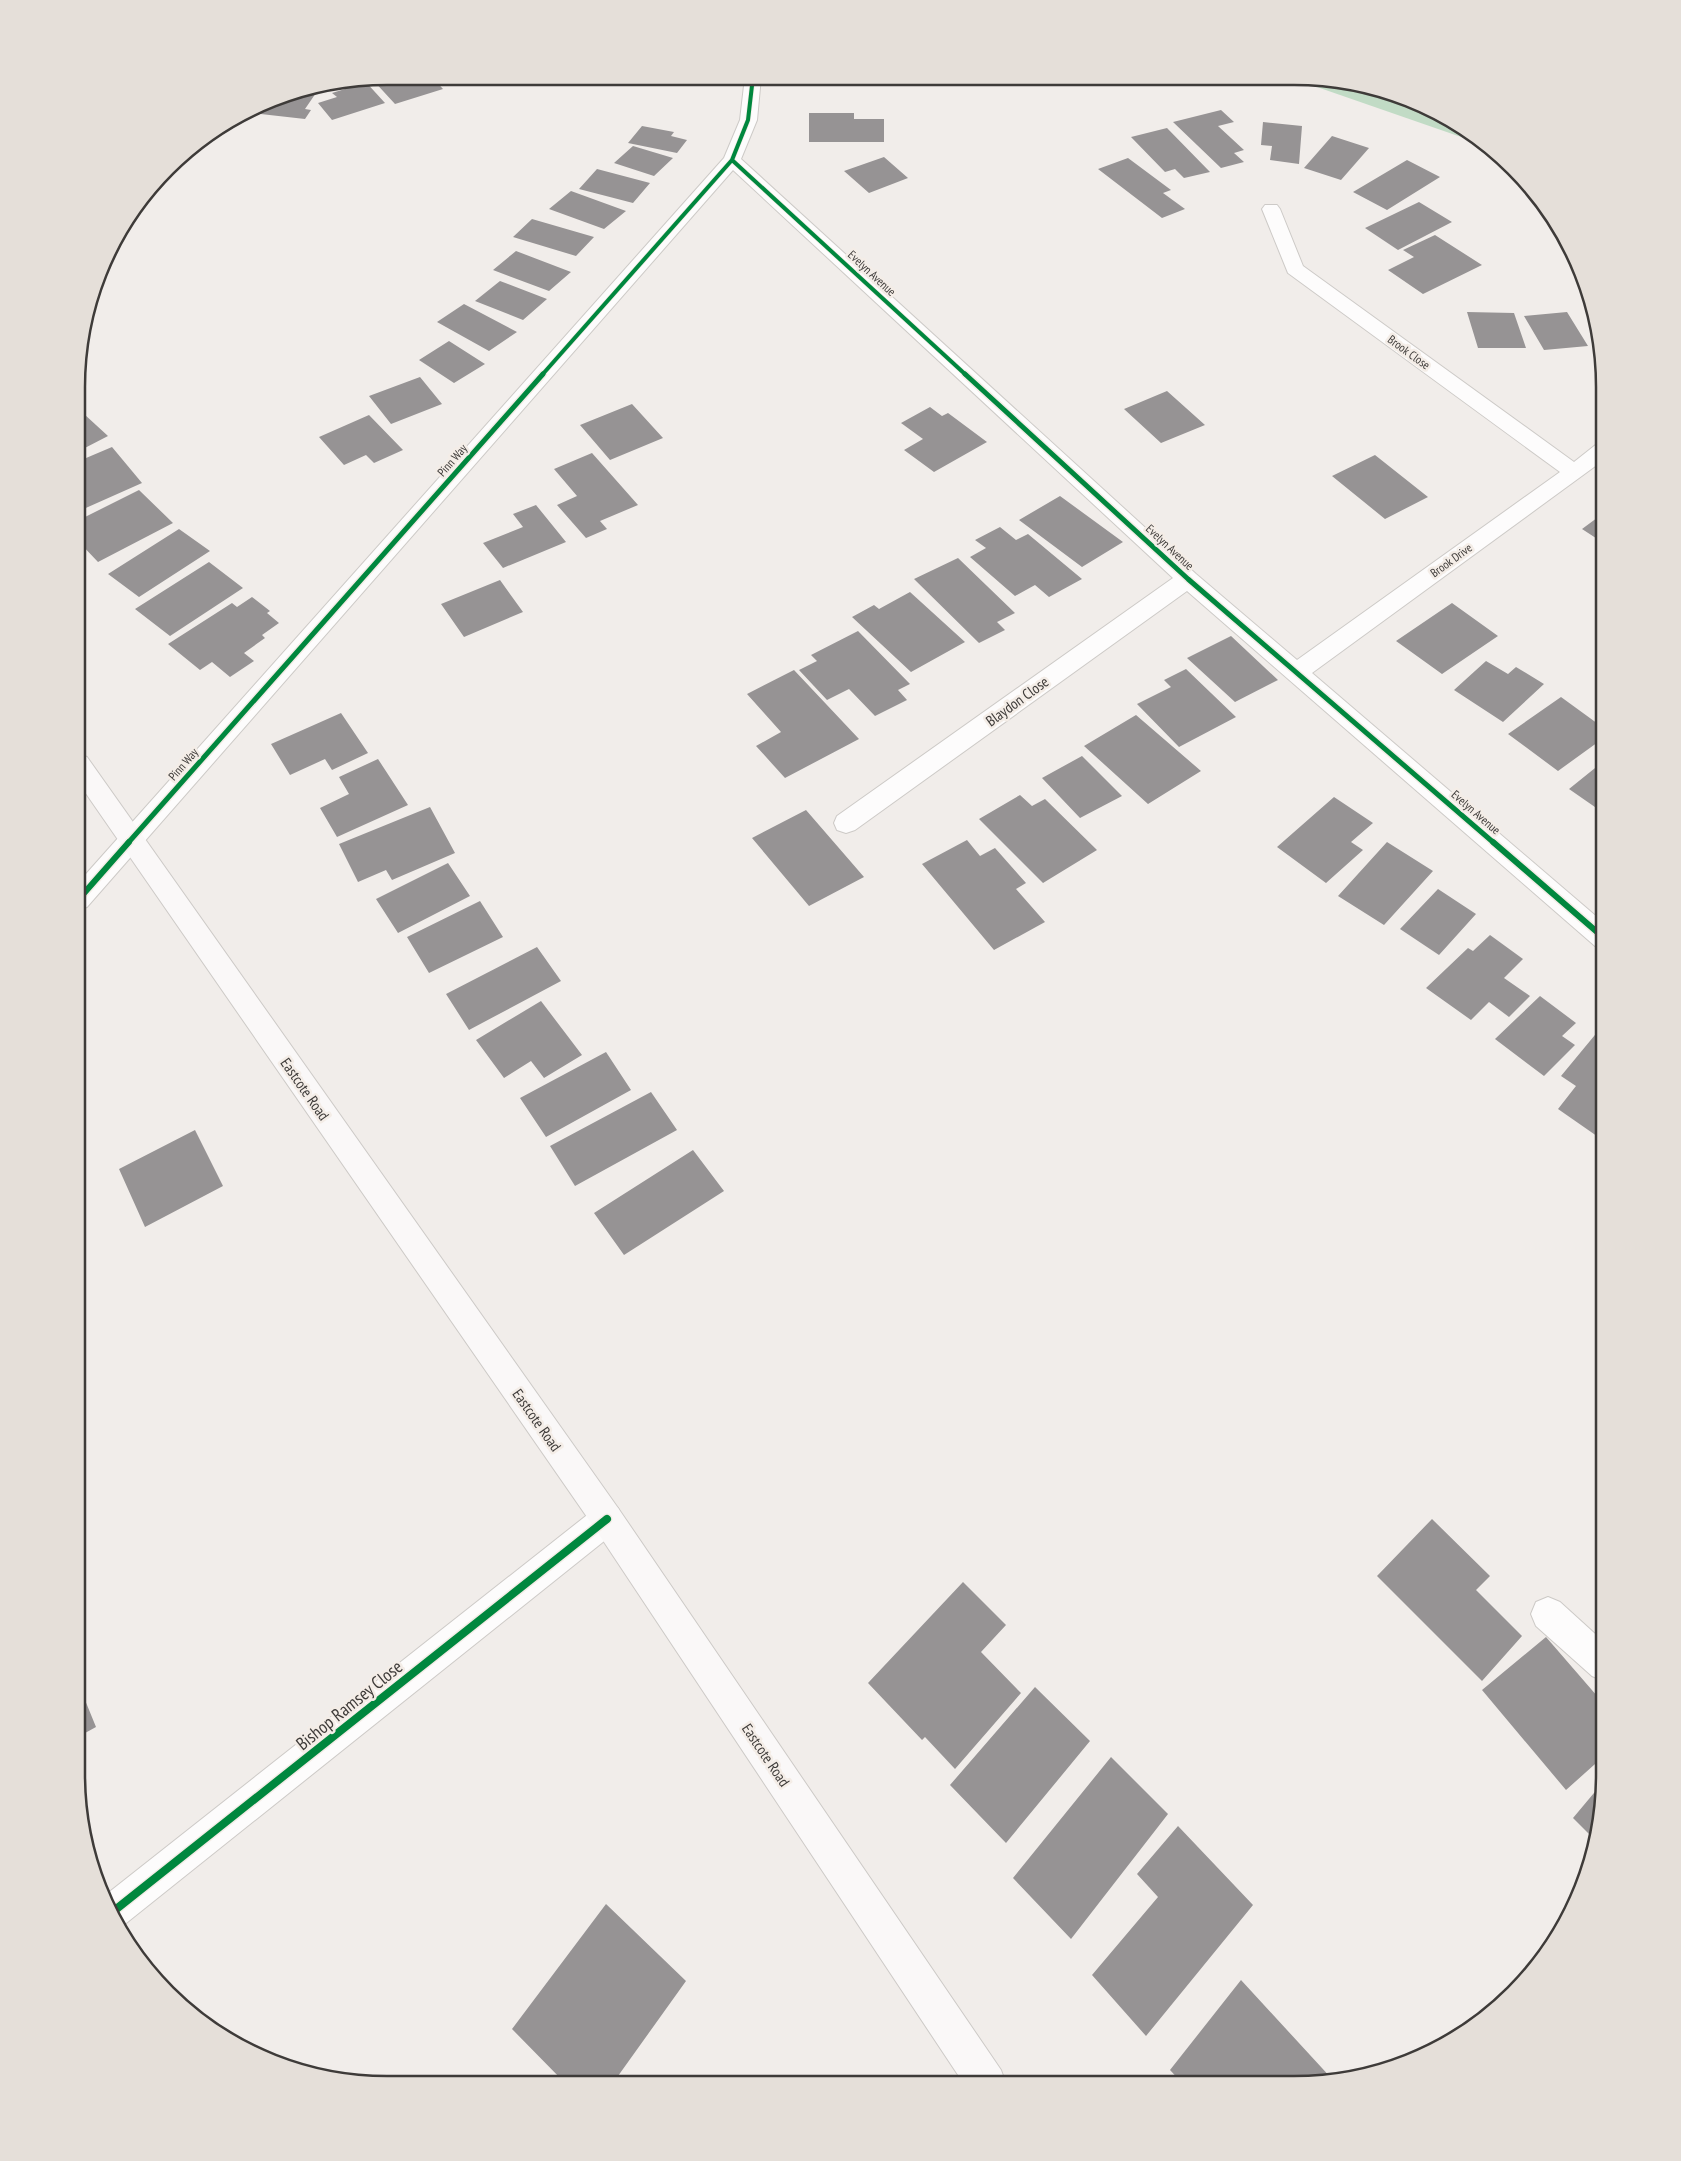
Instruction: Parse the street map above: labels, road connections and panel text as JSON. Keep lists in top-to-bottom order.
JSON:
{
  "streets": {
    "main road": ["Eastcote Road"],
    "street": [
      "Evelyn Avenue",
      "Brook Close",
      "Pinn Way",
      "Brook Drive",
      "Blaydon Close",
      "Bishop Ramsey Close"
    ]
  },
  "crossings": [
    ["Evelyn Avenue", "Pinn Way"],
    ["Evelyn Avenue", "Brook Drive"],
    ["Evelyn Avenue", "Blaydon Close"],
    ["Brook Close", "Brook Drive"],
    ["Pinn Way", "Eastcote Road"],
    ["Eastcote Road", "Bishop Ramsey Close"]
  ]
}
